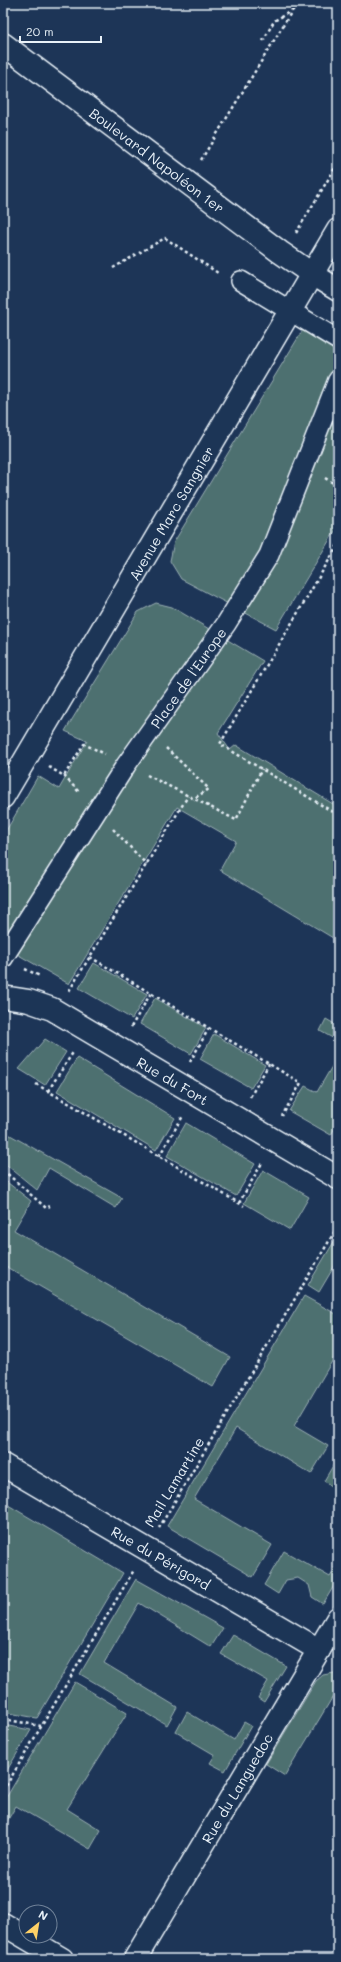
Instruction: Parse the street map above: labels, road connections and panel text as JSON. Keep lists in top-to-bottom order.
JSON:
{
  "streets": {
    "street": [
      "Boulevard Napoléon 1er",
      "Avenue Marc Sangnier",
      "Place de l'Europe",
      "Rue du Fort",
      "Rue du Périgord",
      "Rue du Languedoc"
    ],
    "path": ["Mail Lamartine"]
  },
  "crossings": [
    ["Boulevard Napoléon 1er", "Avenue Marc Sangnier"],
    ["Mail Lamartine", "Rue du Périgord"],
    ["Rue du Périgord", "Rue du Languedoc"]
  ],
  "scale_bar": "20 m",
  "north": "top right"
}
